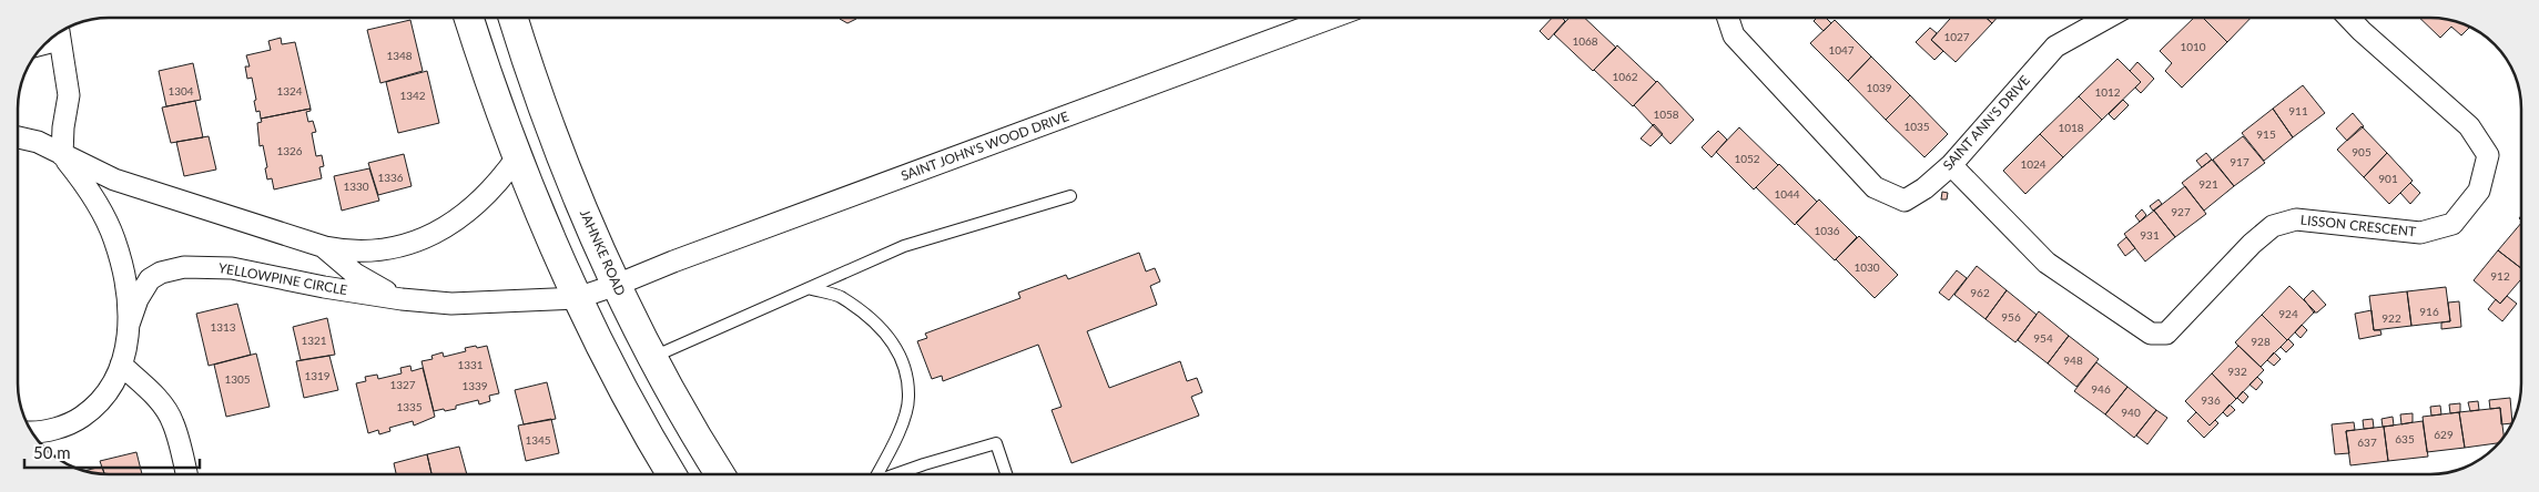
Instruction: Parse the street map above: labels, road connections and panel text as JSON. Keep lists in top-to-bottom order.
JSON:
{
  "streets": {
    "main road": ["JAHNKE ROAD"],
    "street": [
      "SAINT ANN'S DRIVE",
      "SAINT JOHN'S WOOD DRIVE",
      "LISSON CRESCENT",
      "YELLOWPINE CIRCLE"
    ]
  },
  "crossings": [
    ["SAINT ANN'S DRIVE", "LISSON CRESCENT"],
    ["SAINT JOHN'S WOOD DRIVE", "JAHNKE ROAD"],
    ["SAINT JOHN'S WOOD DRIVE", "YELLOWPINE CIRCLE"],
    ["JAHNKE ROAD", "YELLOWPINE CIRCLE"]
  ],
  "house_numbers": [
    "1027",
    "1068",
    "1010",
    "1047",
    "1348",
    "1062",
    "1039",
    "1304",
    "1324",
    "1012",
    "1342",
    "911",
    "1058",
    "1035",
    "1018",
    "915",
    "1326",
    "905",
    "1052",
    "917",
    "1024",
    "1336",
    "901",
    "921",
    "1330",
    "1044",
    "927",
    "1036",
    "931",
    "1030",
    "912",
    "962",
    "916",
    "924",
    "956",
    "922",
    "1313",
    "954",
    "1321",
    "928",
    "948",
    "1331",
    "932",
    "1319",
    "1305",
    "1327",
    "1339",
    "946",
    "936",
    "1335",
    "940",
    "629",
    "635",
    "1345",
    "637"
  ],
  "scale_bar": "50 m"
}
